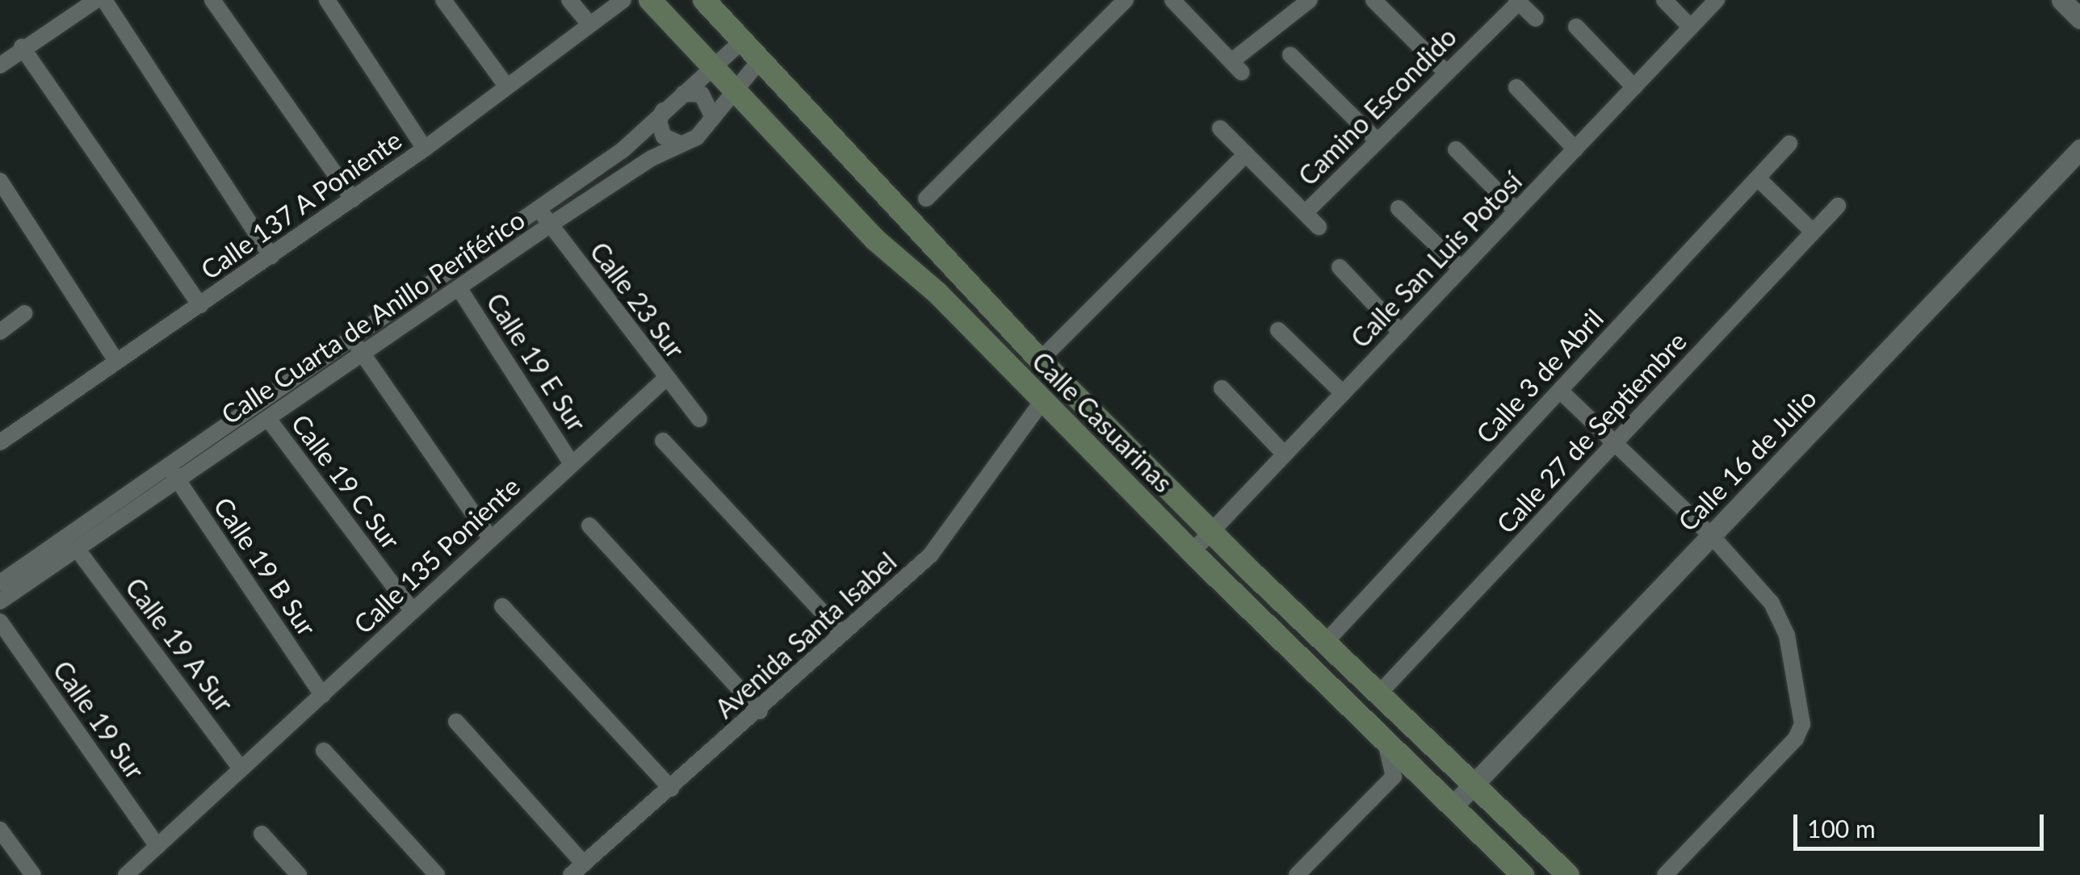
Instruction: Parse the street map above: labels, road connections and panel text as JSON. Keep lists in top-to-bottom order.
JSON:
{
  "streets": {
    "main road": ["Calle Casuarinas"],
    "street": [
      "Camino Escondido",
      "Calle 137 A Poniente",
      "Calle San Luis Potosí",
      "Calle 23 Sur",
      "Calle Cuarta de Anillo Periférico",
      "Calle 19 E Sur",
      "Calle 3 de Abril",
      "Calle 27 de Septiembre",
      "Calle 16 de Julio",
      "Calle 19 C Sur",
      "Calle 135 Poniente",
      "Calle 19 B Sur",
      "Avenida Santa Isabel",
      "Calle 19 A Sur",
      "Calle 19 Sur"
    ]
  },
  "crossings": [
    ["Calle San Luis Potosí", "Calle Casuarinas"],
    ["Calle 23 Sur", "Calle Cuarta de Anillo Periférico"],
    ["Calle 23 Sur", "Calle 135 Poniente"],
    ["Calle Cuarta de Anillo Periférico", "Calle 19 E Sur"],
    ["Calle Cuarta de Anillo Periférico", "Calle Casuarinas"],
    ["Calle Cuarta de Anillo Periférico", "Calle 19 C Sur"],
    ["Calle Cuarta de Anillo Periférico", "Calle 19 B Sur"],
    ["Calle Cuarta de Anillo Periférico", "Calle 19 A Sur"],
    ["Calle 19 E Sur", "Calle 135 Poniente"],
    ["Calle 3 de Abril", "Calle Casuarinas"],
    ["Calle Casuarinas", "Calle 27 de Septiembre"],
    ["Calle Casuarinas", "Calle 16 de Julio"],
    ["Calle Casuarinas", "Avenida Santa Isabel"],
    ["Calle 19 C Sur", "Calle 135 Poniente"],
    ["Calle 135 Poniente", "Calle 19 B Sur"],
    ["Calle 135 Poniente", "Calle 19 A Sur"],
    ["Calle 135 Poniente", "Calle 19 Sur"]
  ],
  "scale_bar": "100 m"
}
